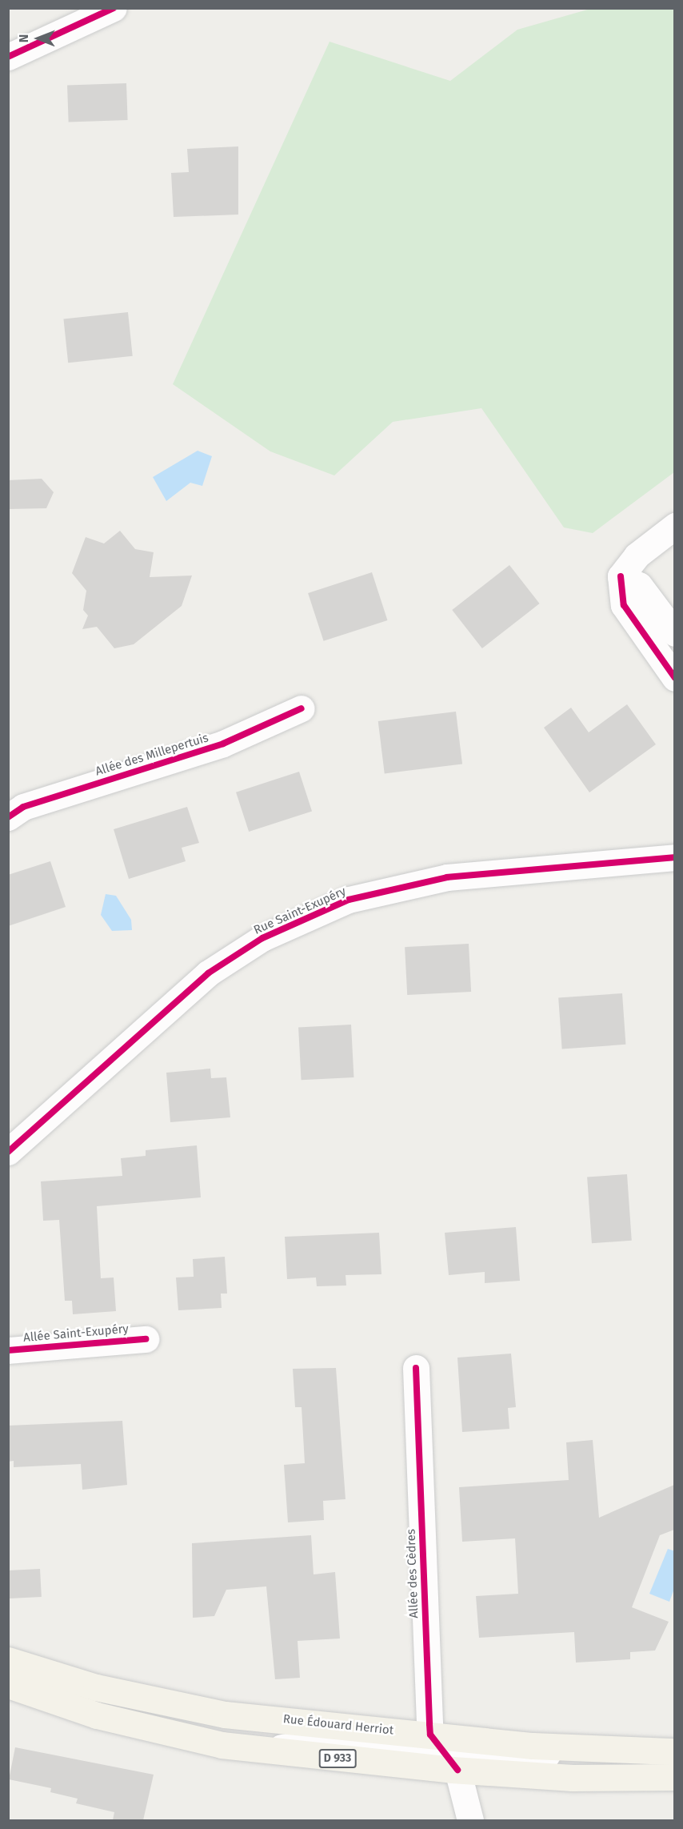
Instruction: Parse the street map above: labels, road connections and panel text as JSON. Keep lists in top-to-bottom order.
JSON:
{
  "streets": {
    "main road": ["Rue Édouard Herriot", "D 933"],
    "street": [
      "Allée des Millepertuis",
      "Rue Saint-Exupéry",
      "Allée Saint-Exupéry",
      "Allée des Cèdres"
    ]
  },
  "crossings": [
    ["Allée des Cèdres", "Rue Édouard Herriot"]
  ],
  "north": "left"
}
